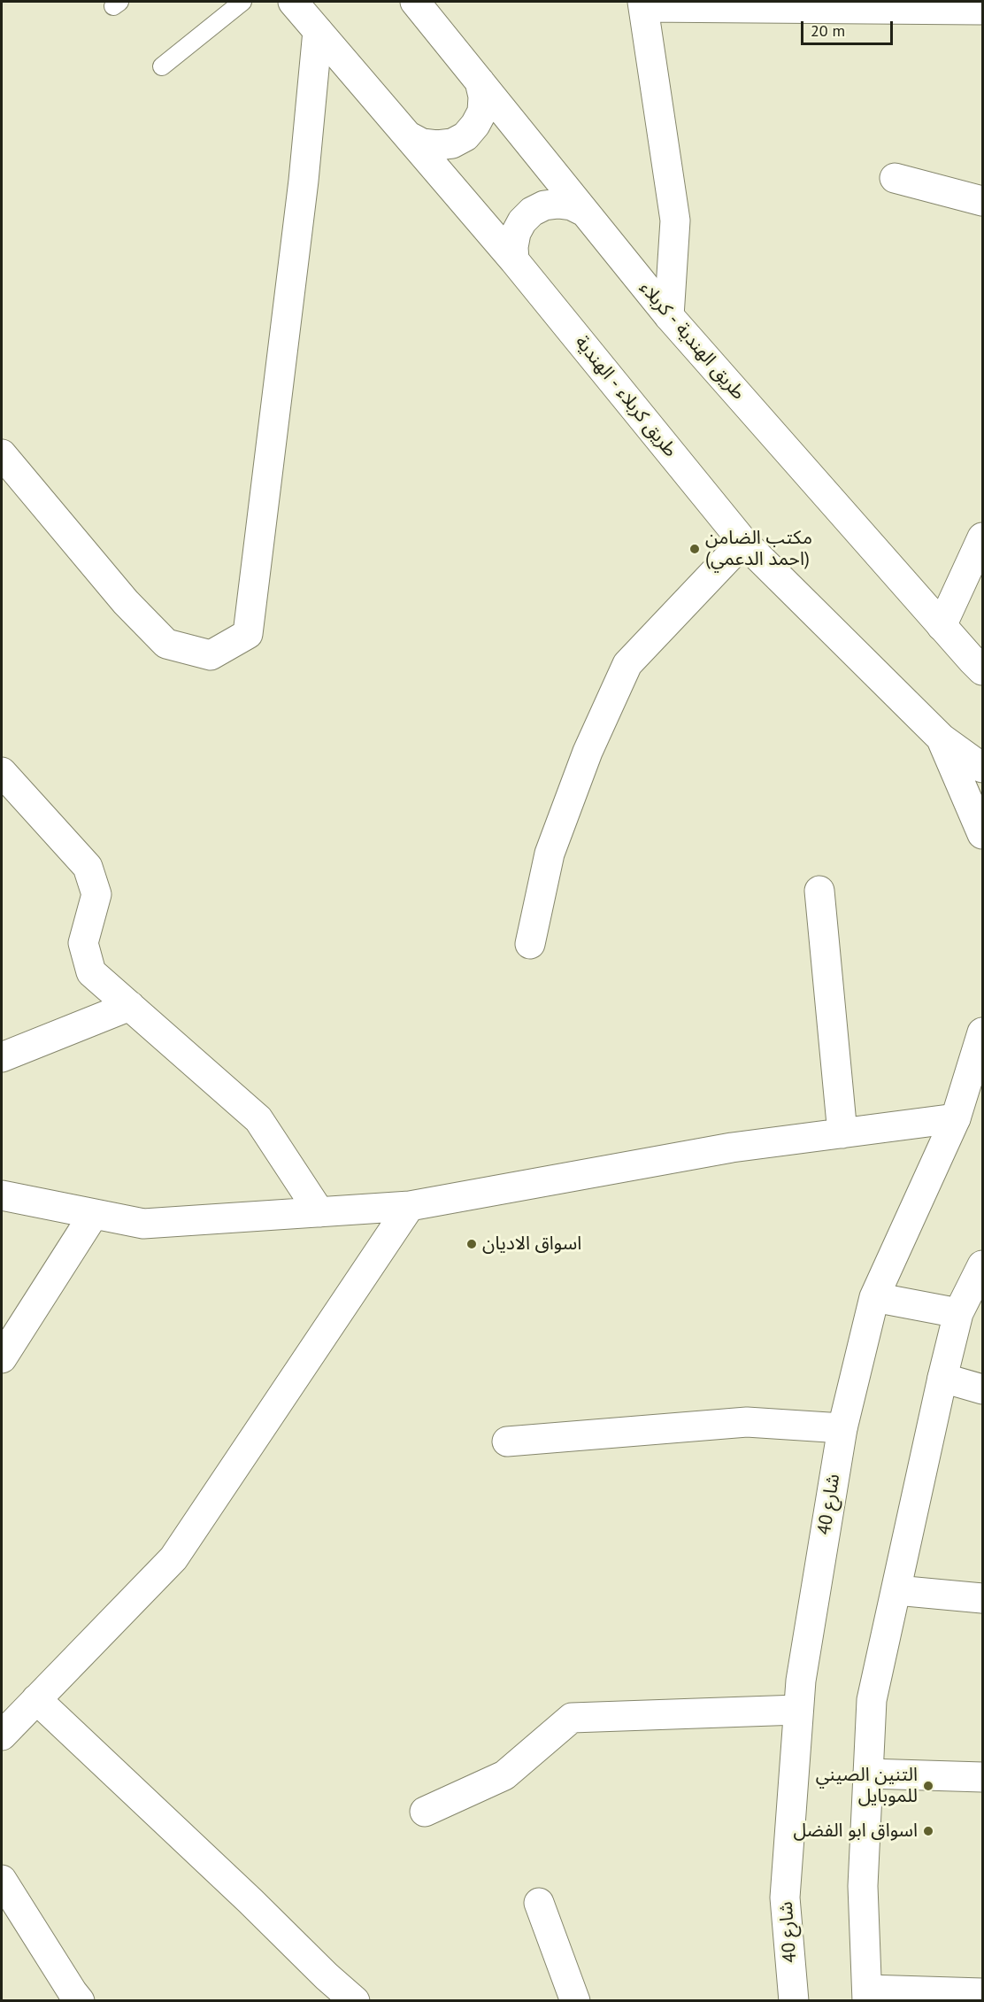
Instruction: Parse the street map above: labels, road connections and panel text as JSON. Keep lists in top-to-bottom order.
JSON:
{
  "streets": {
    "street": ["طريق الهندية - كربلاء", "طريق كربلاء - الهندية", "شارع 40"]
  },
  "places": [
    "مكتب الضامن (احمد الدعمي)",
    "اسواق الاديان",
    "التنين الصيني للموبايل",
    "اسواق ابو الفضل"
  ],
  "scale_bar": "20 m"
}
